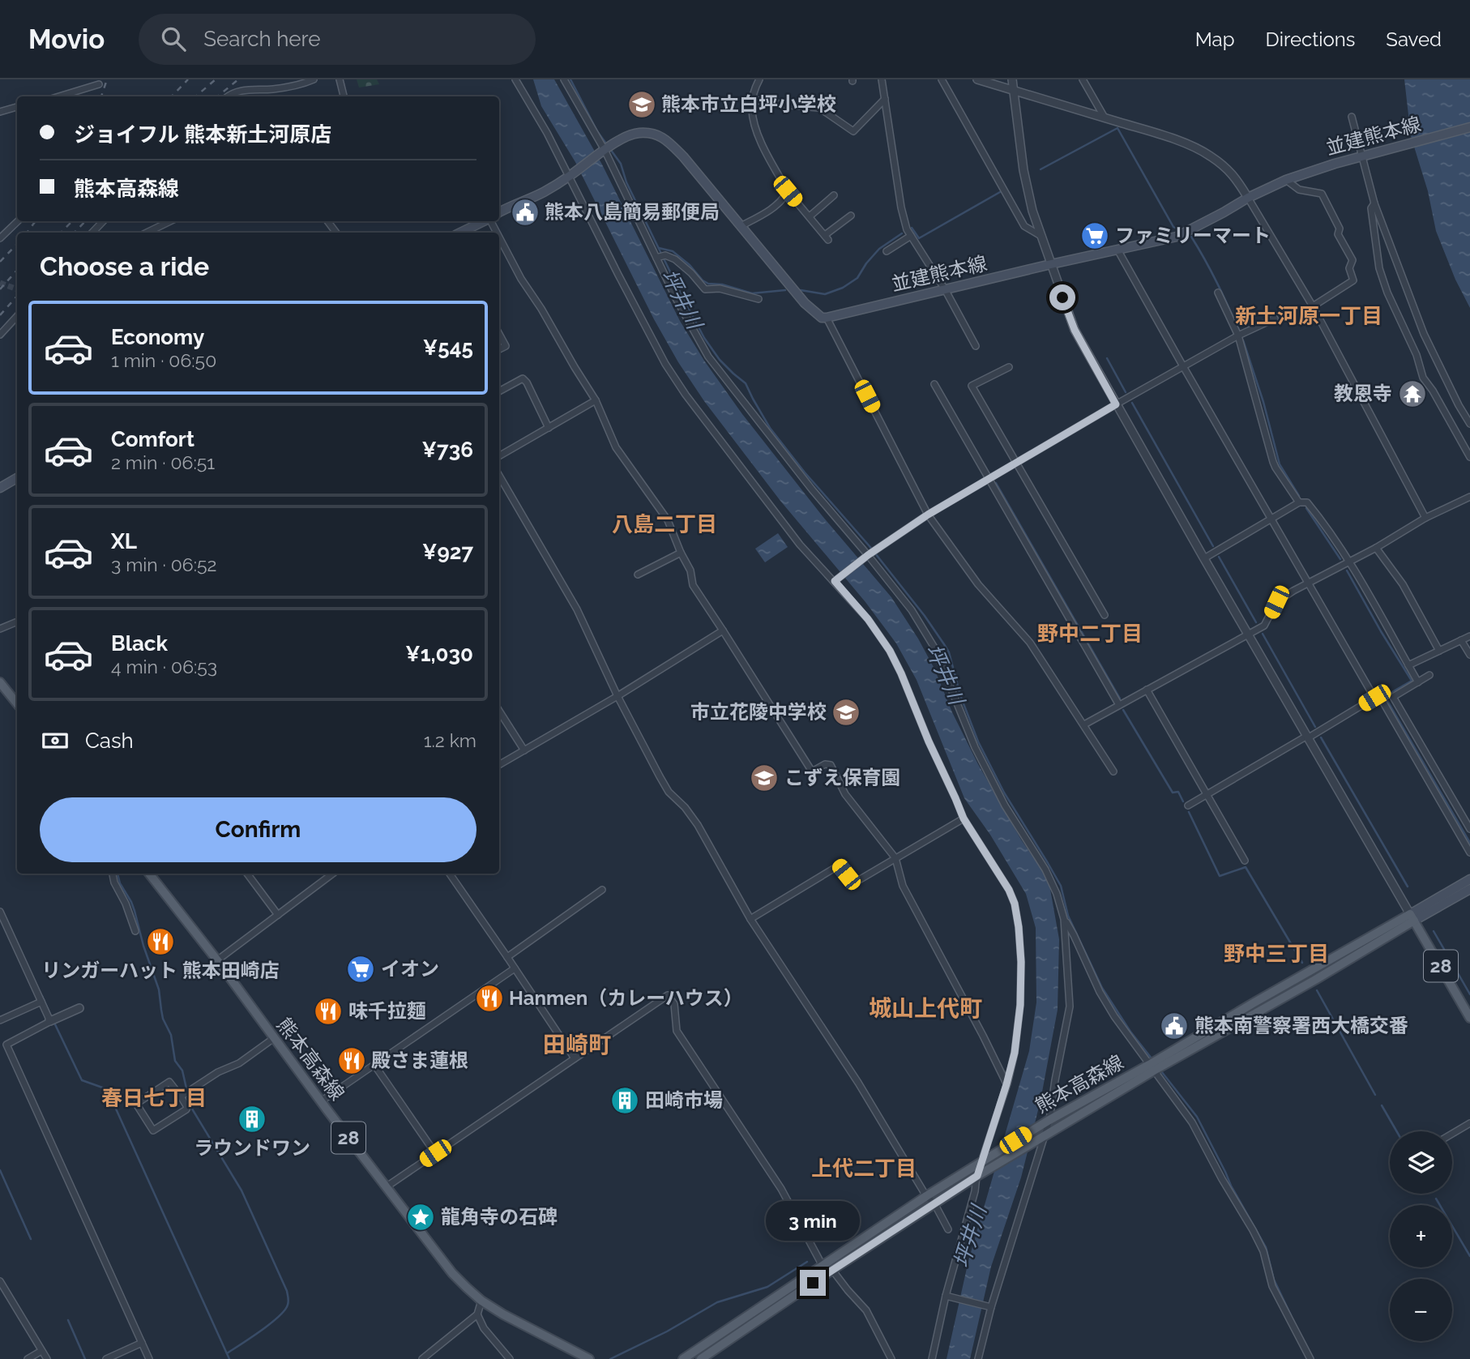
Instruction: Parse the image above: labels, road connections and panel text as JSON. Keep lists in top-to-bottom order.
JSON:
{
  "streets": {
    "main road": ["並建熊本線", "28", "熊本高森線"]
  },
  "crossings": [
    ["28", "熊本高森線"]
  ],
  "districts": [
    "新土河原一丁目",
    "八島二丁目",
    "野中二丁目",
    "野中三丁目",
    "城山上代町",
    "田崎町",
    "春日七丁目",
    "上代二丁目"
  ],
  "water": ["坪井川"],
  "places": {
    "school or university": ["熊本市立白坪小学校", "市立花陵中学校", "こずえ保育園"],
    "public building": ["熊本八島簡易郵便局", "熊本南警察署西大橋交番"],
    "supermarket": ["ファミリーマート", "イオン"],
    "temple": ["教恩寺"],
    "restaurant": [
      "リンガーハット 熊本田崎店",
      "Hanmen（カレーハウス）",
      "味千拉麵",
      "殿さま蓮根"
    ],
    "building": ["田崎市場", "ラウンドワン"],
    "place": ["龍角寺の石碑"]
  },
  "page": {
    "header": "Movio",
    "search": "Search here",
    "nav": ["Map", "Directions", "Saved"],
    "banner": ["ジョイフル 熊本新土河原店", "熊本高森線"],
    "heading": "Choose a ride",
    "list": [
      {
        "name": "Economy",
        "note": "1 min · 06:50",
        "value": "¥545"
      },
      {
        "name": "Comfort",
        "note": "2 min · 06:51",
        "value": "¥736"
      },
      {
        "name": "XL",
        "note": "3 min · 06:52",
        "value": "¥927"
      },
      {
        "name": "Black",
        "note": "4 min · 06:53",
        "value": "¥1,030"
      }
    ],
    "pay": ["Cash", "1.2 km"],
    "buttons": "Confirm",
    "map_buttons": ["+", "−"],
    "bubble": "3 min"
  }
}
